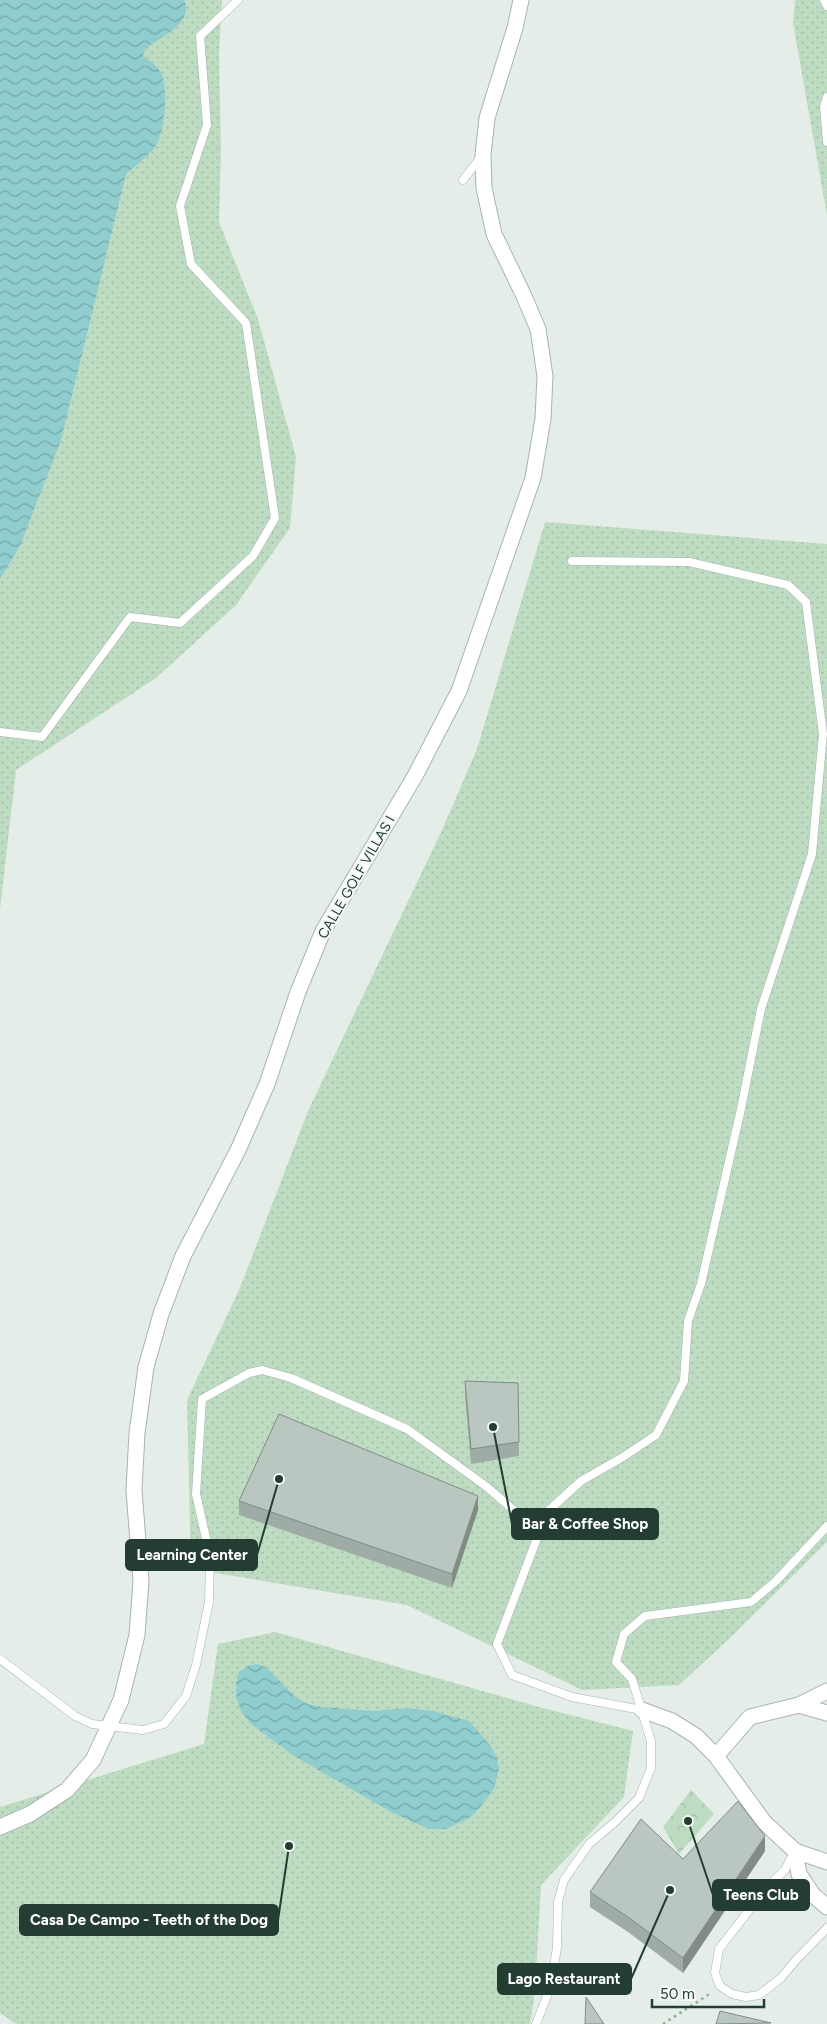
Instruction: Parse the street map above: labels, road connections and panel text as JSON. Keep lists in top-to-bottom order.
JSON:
{
  "streets": {
    "street": ["CALLE GOLF VILLAS I"]
  },
  "places": [
    "Bar & Coffee Shop",
    "Learning Center",
    "Teens Club",
    "Casa De Campo - Teeth of the Dog",
    "Lago Restaurant"
  ],
  "scale_bar": "50 m"
}
